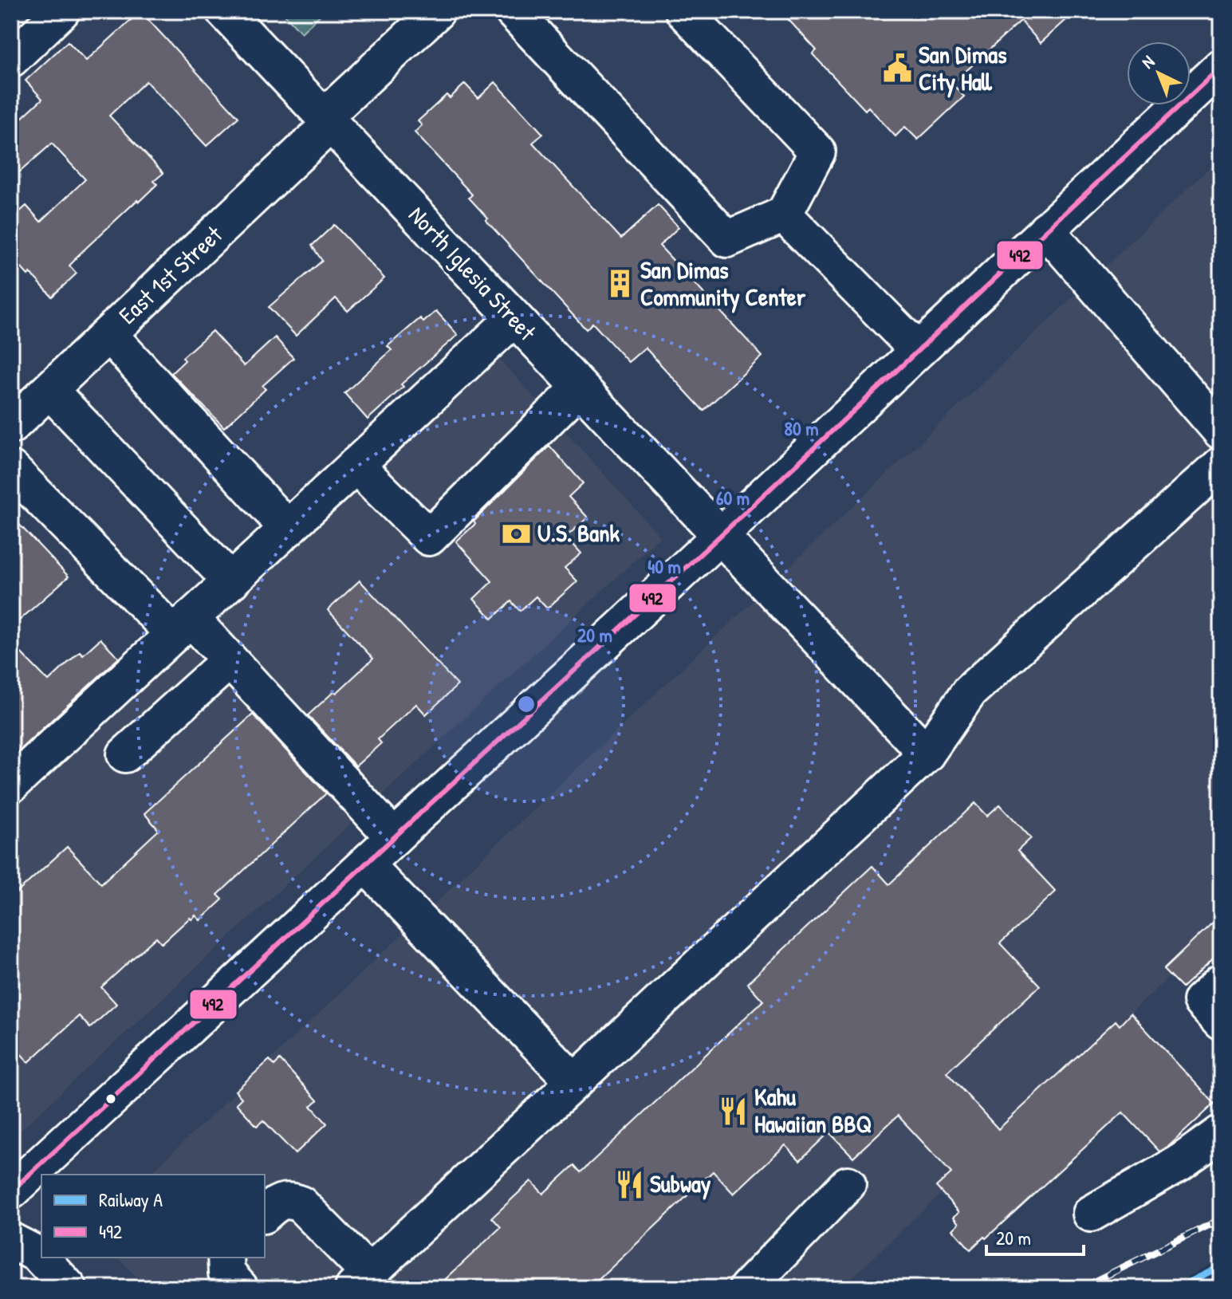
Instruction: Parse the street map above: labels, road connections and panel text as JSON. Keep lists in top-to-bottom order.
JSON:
{
  "streets": {
    "main road": ["North Iglesia Street", "East 1st Street"]
  },
  "crossings": [
    ["North Iglesia Street", "East 1st Street"]
  ],
  "places": {
    "public building": ["San Dimas City Hall"],
    "building": ["San Dimas Community Center"],
    "bank": ["U.S. Bank"],
    "restaurant": ["Kahu Hawaiian BBQ", "Subway"]
  },
  "lines": ["transit line 492", "rail line A"],
  "legend": ["Railway A", "492"],
  "scale_bar": "20 m",
  "north": "top left",
  "rings": [
    "80 m",
    "60 m",
    "40 m",
    "20 m"
  ]
}
